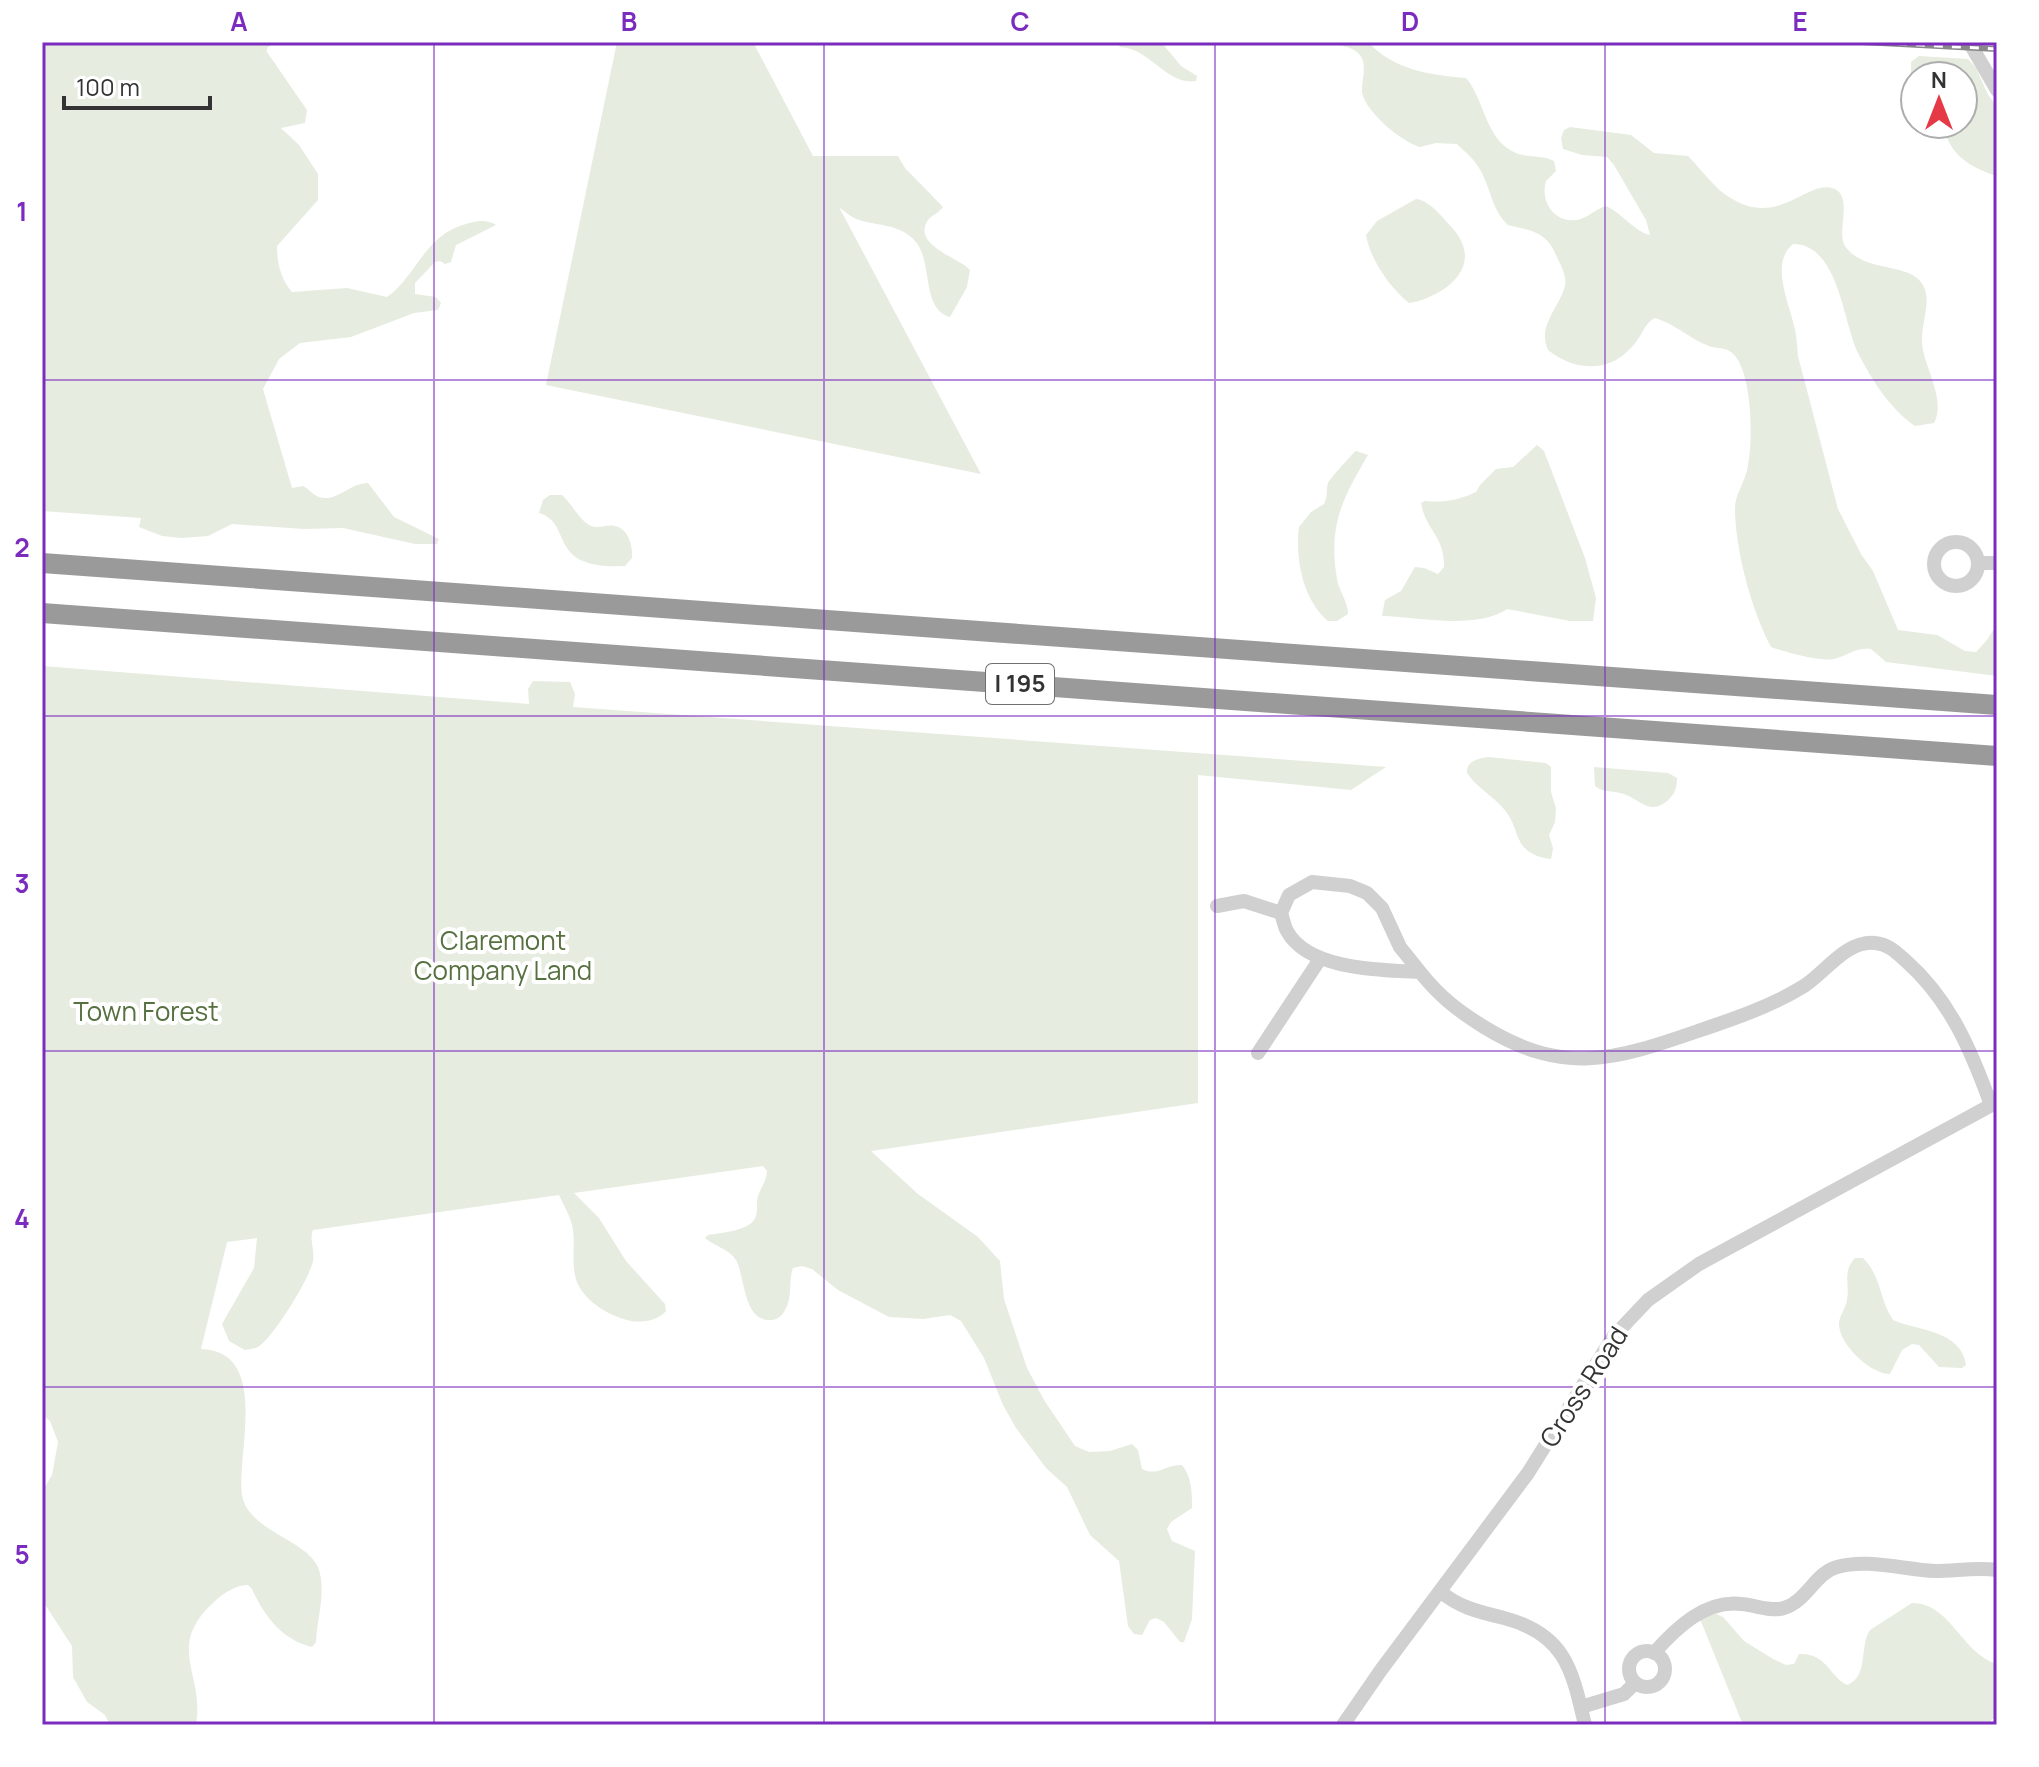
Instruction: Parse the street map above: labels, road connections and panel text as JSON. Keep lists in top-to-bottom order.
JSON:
{
  "streets": {
    "highway": ["I 195"],
    "street": ["Cross Road"]
  },
  "parks": ["Claremont Company Land", "Town Forest"],
  "scale_bar": "100 m",
  "north": "top",
  "grid": {
    "columns": [
      "A",
      "B",
      "C",
      "D",
      "E"
    ],
    "rows": [
      "1",
      "2",
      "3",
      "4",
      "5"
    ]
  }
}
